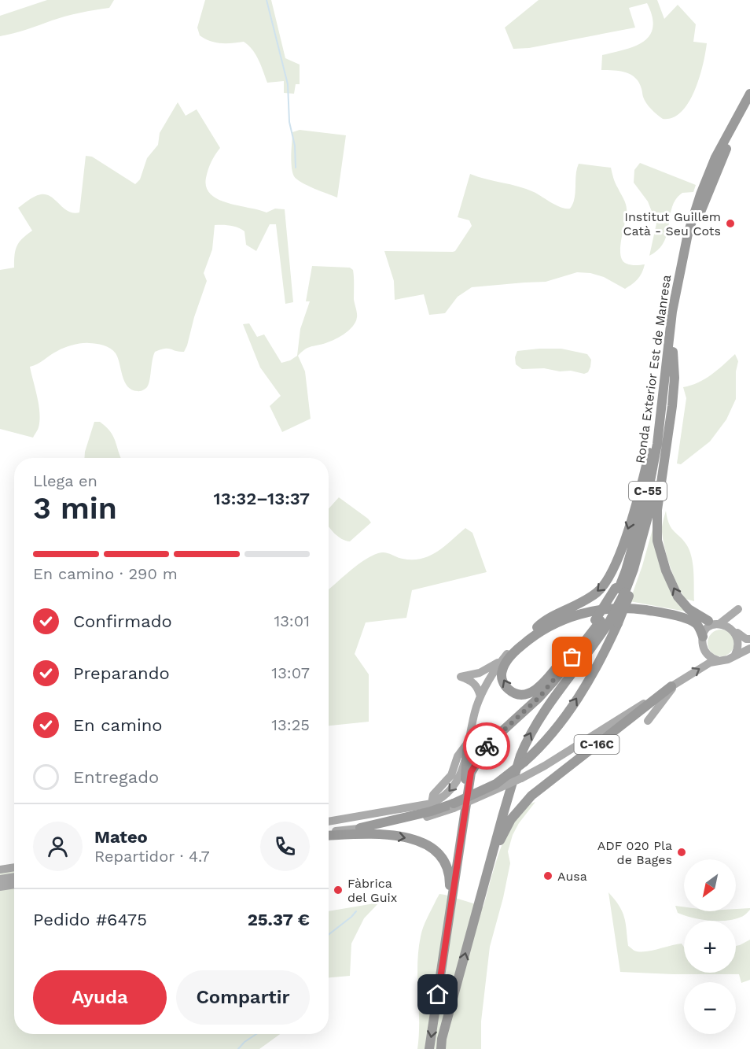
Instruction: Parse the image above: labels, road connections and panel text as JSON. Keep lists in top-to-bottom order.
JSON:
{
  "streets": {
    "highway": ["Ronda Exterior Est de Manresa", "C-55", "C-16C"]
  },
  "crossings": [
    ["Ronda Exterior Est de Manresa", "C-55"],
    ["Ronda Exterior Est de Manresa", "C-16C"],
    ["C-55", "C-16C"]
  ],
  "places": [
    "Institut Guillem Catà - Seu Cots",
    "ADF 020 Pla de Bages",
    "Ausa",
    "Fàbrica del Guix"
  ],
  "north": "bottom left",
  "page": {
    "heading": ["3 min", "Llega en", "13:32–13:37"],
    "panel": [
      "Mateo",
      "Repartidor · 4.7",
      "Pedido #6475",
      "25.37 €"
    ],
    "bar": "En camino · 290 m",
    "list": [
      ["Confirmado", "13:01"],
      ["Preparando", "13:07"],
      ["En camino", "13:25"],
      "Entregado"
    ],
    "map_buttons": ["+", "−"],
    "buttons": ["Ayuda", "Compartir"]
  }
}
